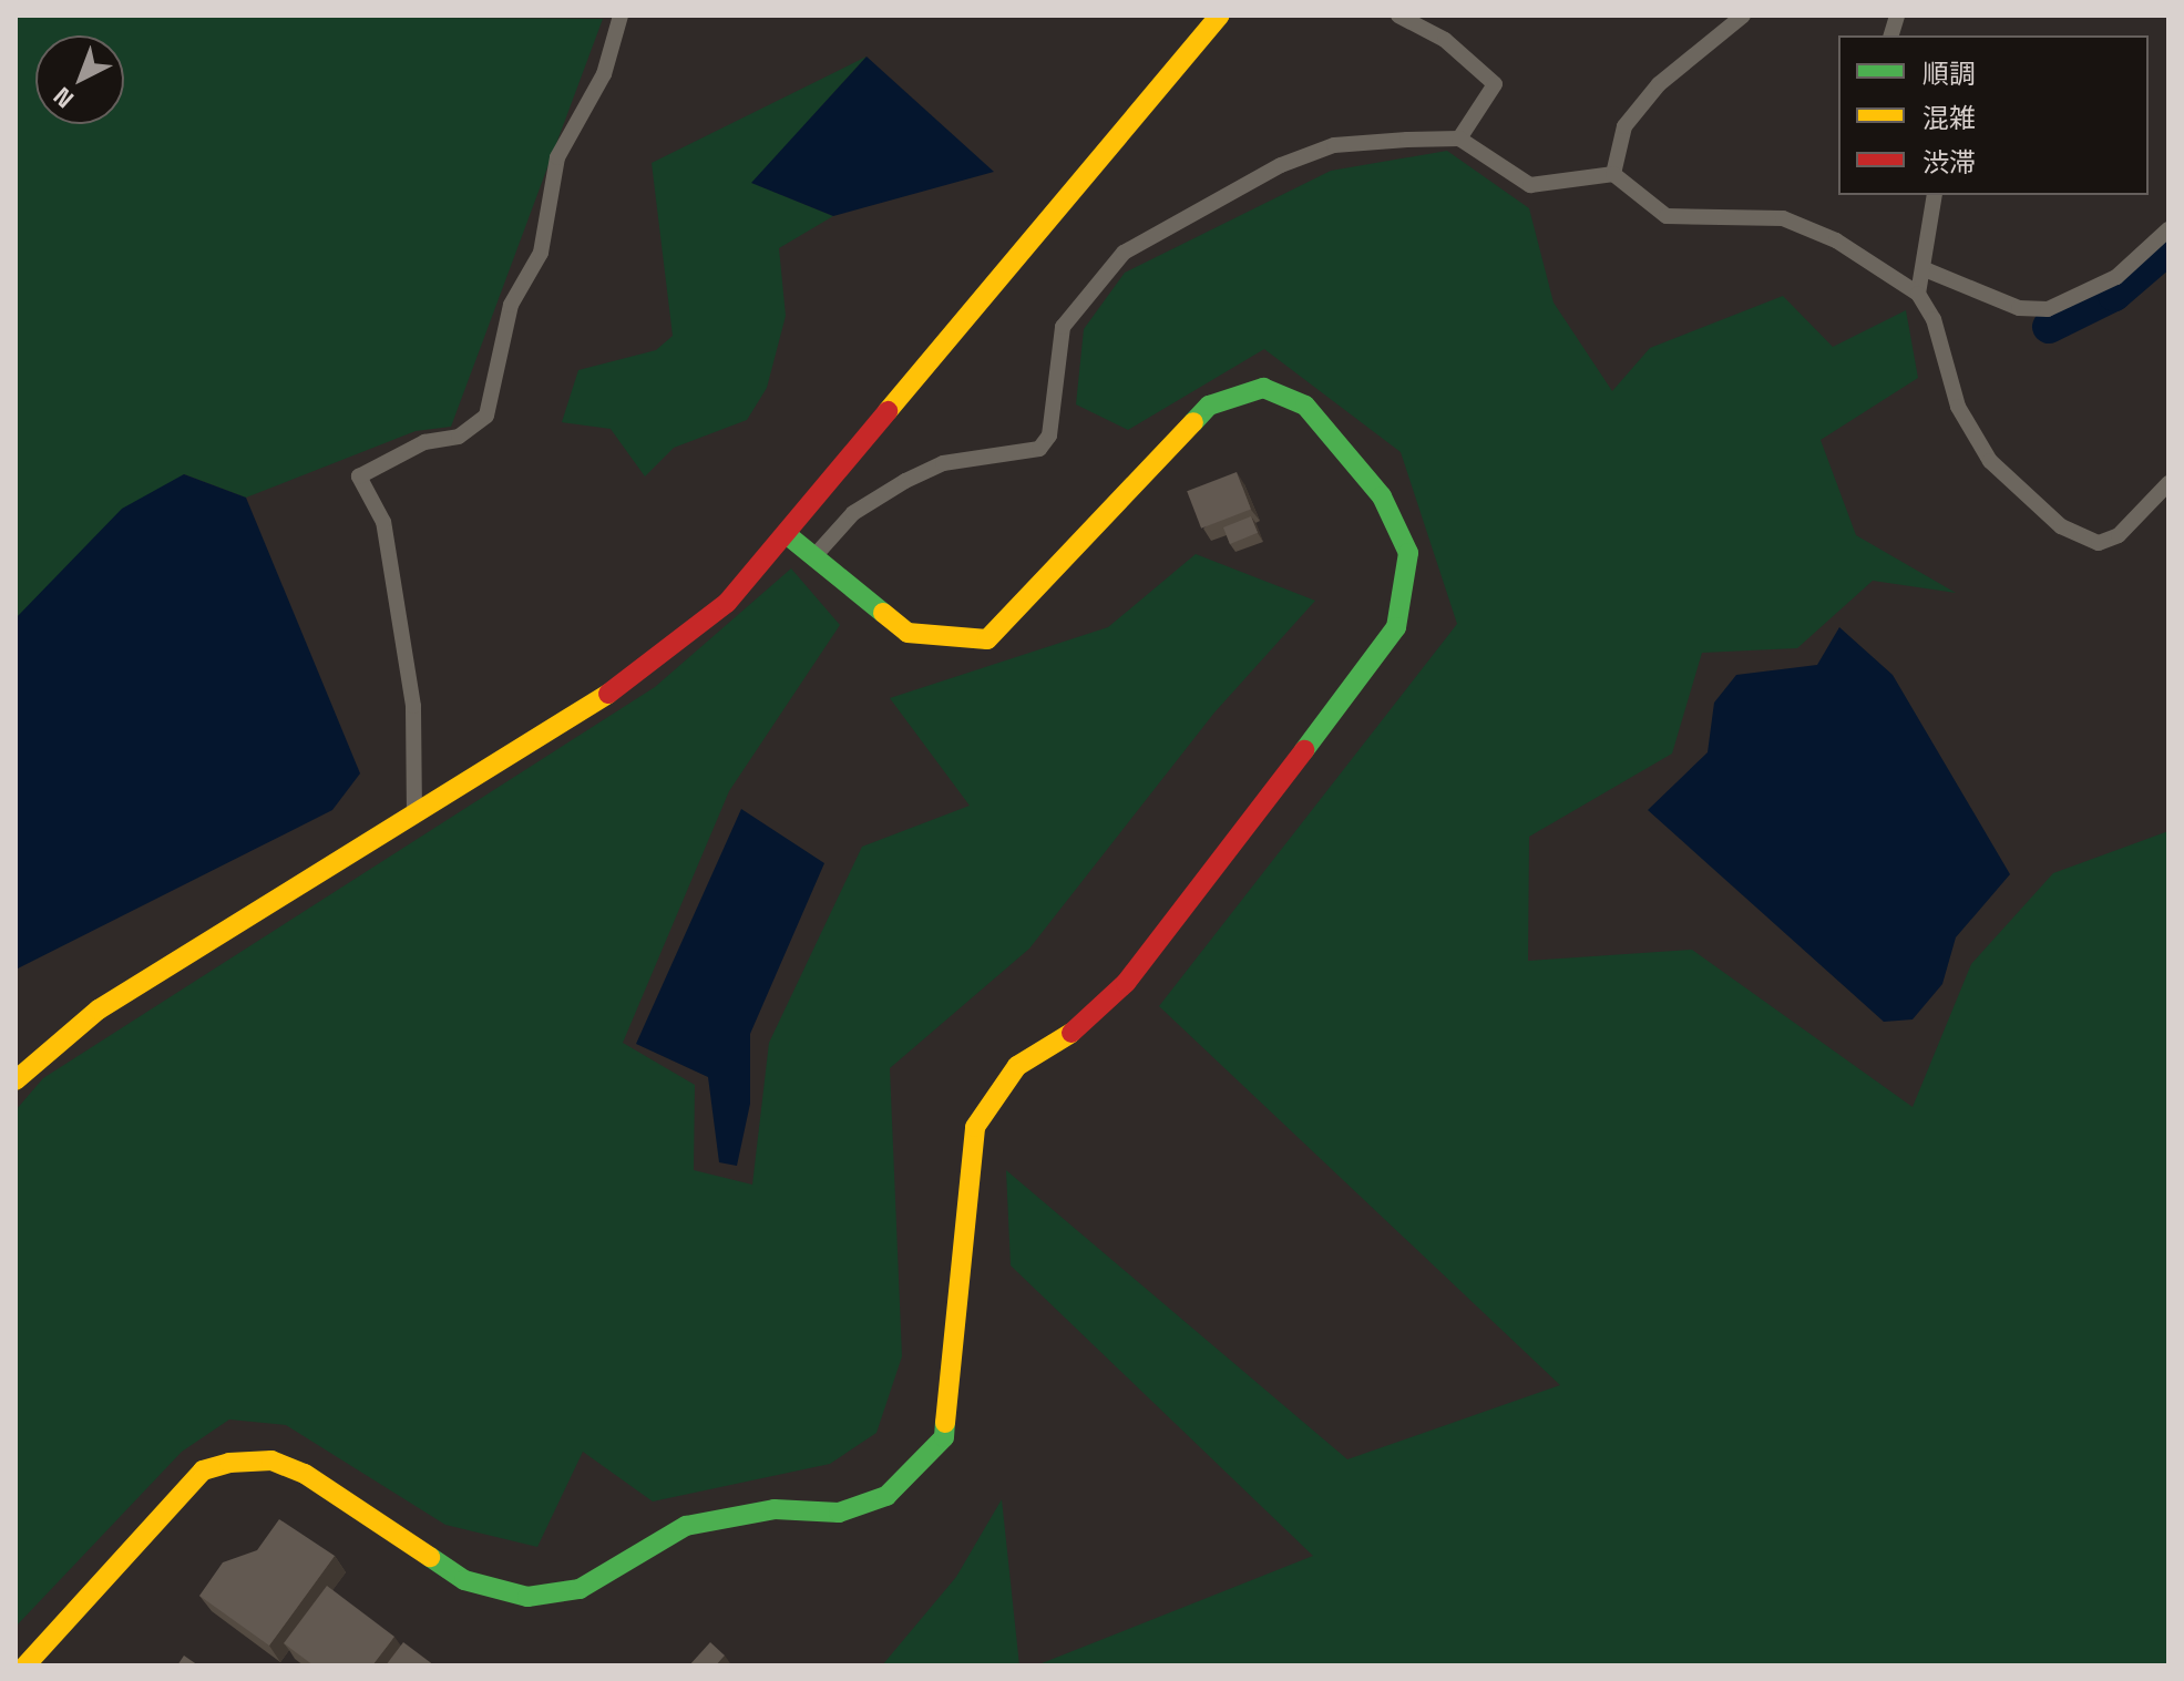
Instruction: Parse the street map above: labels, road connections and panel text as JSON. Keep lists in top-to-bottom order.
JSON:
{
  "legend": ["順調", "混雑", "渋滞"],
  "north": "bottom left"
}
